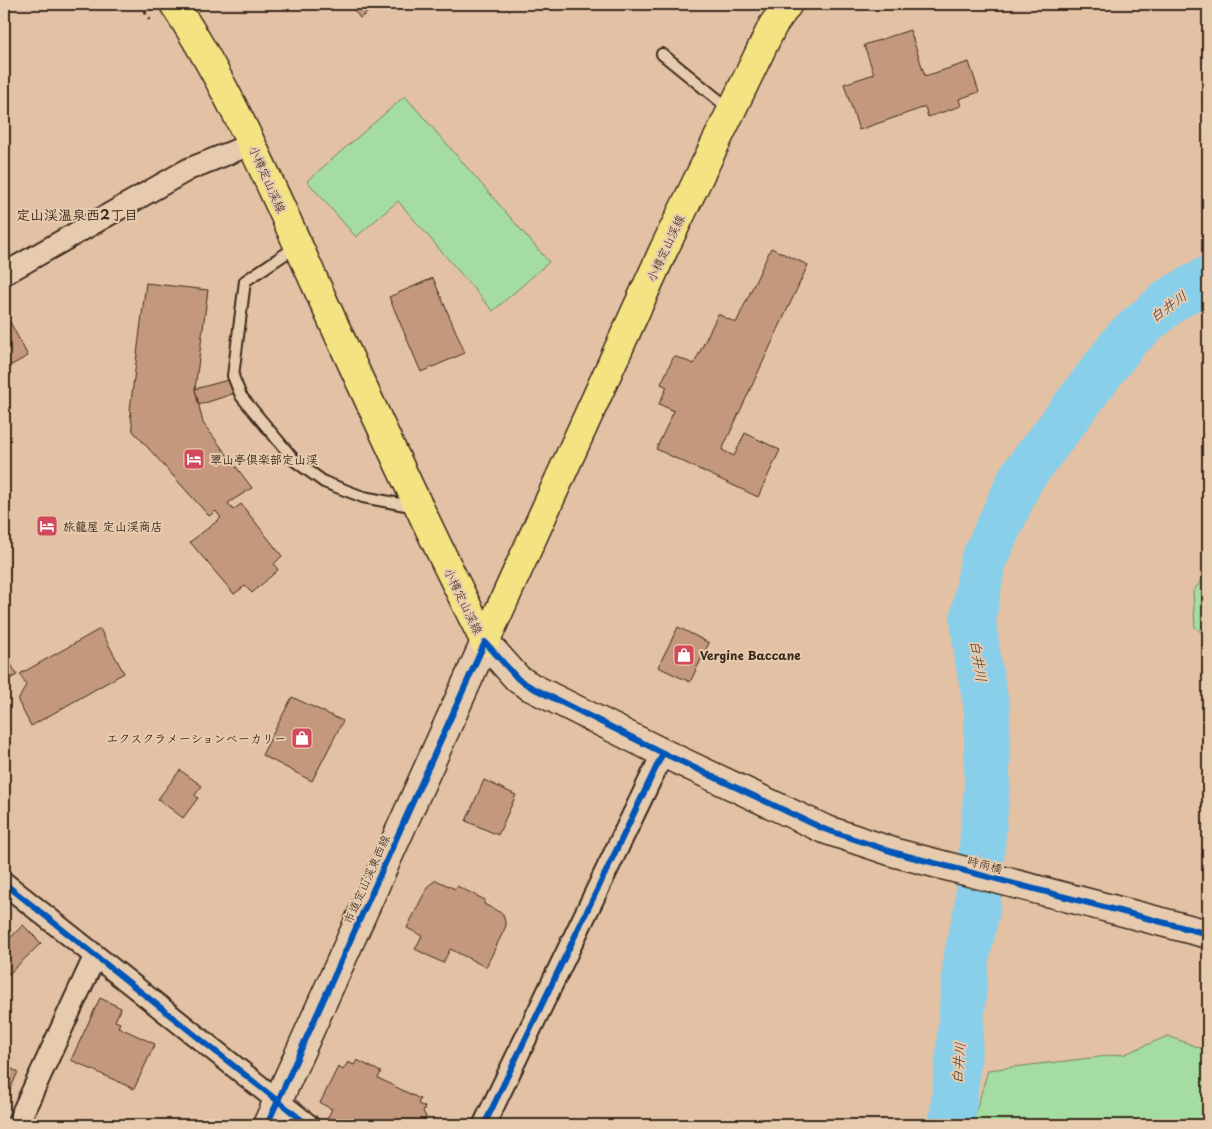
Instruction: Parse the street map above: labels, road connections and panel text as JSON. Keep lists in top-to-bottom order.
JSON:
{
  "streets": {
    "main road": ["小樽定山渓線"],
    "street": ["時雨橋", "市道定山渓東西線"]
  },
  "crossings": [
    ["小樽定山渓線", "時雨橋"],
    ["小樽定山渓線", "市道定山渓東西線"],
    ["時雨橋", "市道定山渓東西線"]
  ],
  "districts": ["定山渓温泉西2丁目"],
  "water": ["白井川"],
  "places": {
    "hotel": ["翠山亭倶楽部定山渓", "旅籠屋 定山渓商店"],
    "shop": ["Vergine Baccane", "エクスクラメーションベーカリー"]
  }
}
